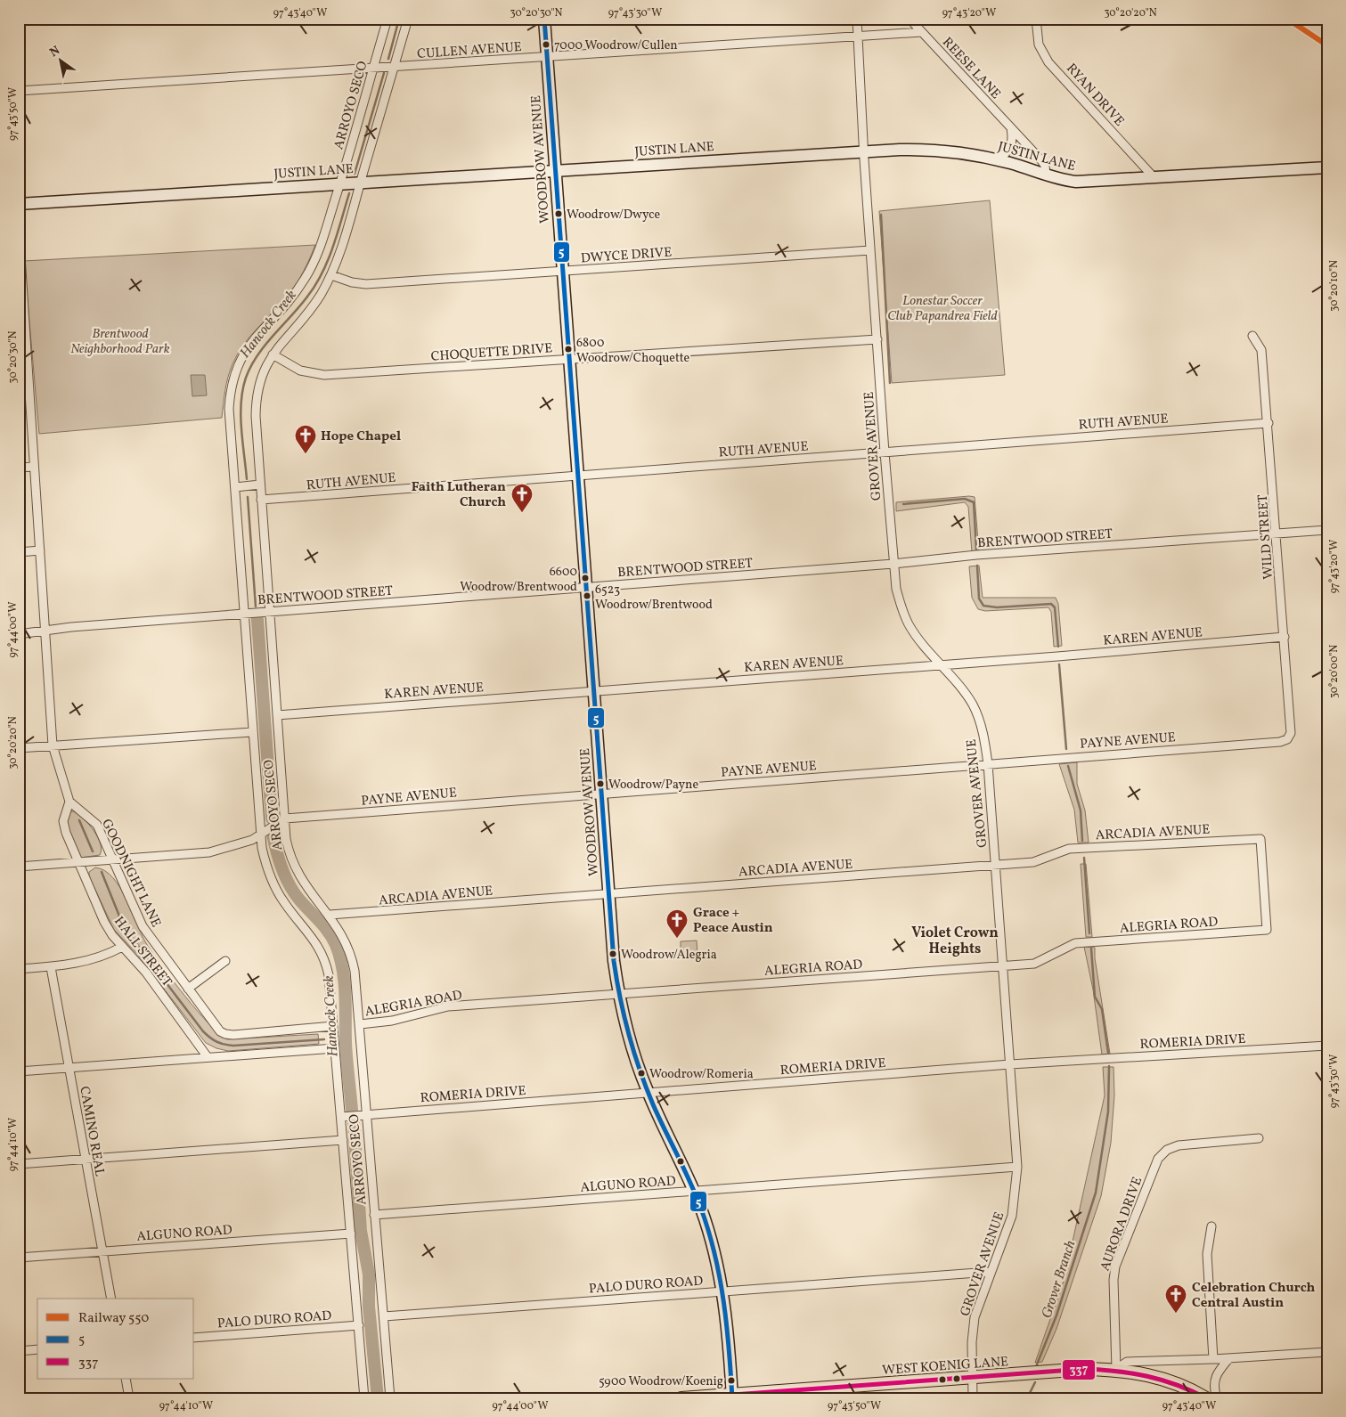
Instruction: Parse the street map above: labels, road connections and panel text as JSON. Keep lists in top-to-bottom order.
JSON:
{
  "streets": {
    "main road": ["WEST KOENIG LANE"],
    "street": [
      "CULLEN AVENUE",
      "REESE LANE",
      "RYAN DRIVE",
      "ARROYO SECO",
      "JUSTIN LANE",
      "WOODROW AVENUE",
      "DWYCE DRIVE",
      "CHOQUETTE DRIVE",
      "RUTH AVENUE",
      "GROVER AVENUE",
      "WILD STREET",
      "BRENTWOOD STREET",
      "KAREN AVENUE",
      "PAYNE AVENUE",
      "ARCADIA AVENUE",
      "GOODNIGHT LANE",
      "ALEGRIA ROAD",
      "HALL STREET",
      "ROMERIA DRIVE",
      "CAMINO REAL",
      "ALGUNO ROAD",
      "AURORA DRIVE",
      "PALO DURO ROAD"
    ]
  },
  "crossings": [
    ["CULLEN AVENUE", "REESE LANE"],
    ["CULLEN AVENUE", "ARROYO SECO"],
    ["CULLEN AVENUE", "WOODROW AVENUE"],
    ["CULLEN AVENUE", "GROVER AVENUE"],
    ["REESE LANE", "JUSTIN LANE"],
    ["RYAN DRIVE", "JUSTIN LANE"],
    ["ARROYO SECO", "JUSTIN LANE"],
    ["ARROYO SECO", "DWYCE DRIVE"],
    ["ARROYO SECO", "CHOQUETTE DRIVE"],
    ["ARROYO SECO", "RUTH AVENUE"],
    ["ARROYO SECO", "BRENTWOOD STREET"],
    ["ARROYO SECO", "KAREN AVENUE"],
    ["ARROYO SECO", "PAYNE AVENUE"],
    ["ARROYO SECO", "ARCADIA AVENUE"],
    ["ARROYO SECO", "GOODNIGHT LANE"],
    ["ARROYO SECO", "ALEGRIA ROAD"],
    ["ARROYO SECO", "ROMERIA DRIVE"],
    ["ARROYO SECO", "ALGUNO ROAD"],
    ["ARROYO SECO", "PALO DURO ROAD"],
    ["JUSTIN LANE", "WOODROW AVENUE"],
    ["JUSTIN LANE", "GROVER AVENUE"],
    ["WOODROW AVENUE", "DWYCE DRIVE"],
    ["WOODROW AVENUE", "CHOQUETTE DRIVE"],
    ["WOODROW AVENUE", "RUTH AVENUE"],
    ["WOODROW AVENUE", "BRENTWOOD STREET"],
    ["WOODROW AVENUE", "KAREN AVENUE"],
    ["WOODROW AVENUE", "PAYNE AVENUE"],
    ["WOODROW AVENUE", "ARCADIA AVENUE"],
    ["WOODROW AVENUE", "ALEGRIA ROAD"],
    ["WOODROW AVENUE", "ROMERIA DRIVE"],
    ["WOODROW AVENUE", "ALGUNO ROAD"],
    ["WOODROW AVENUE", "PALO DURO ROAD"],
    ["WOODROW AVENUE", "WEST KOENIG LANE"],
    ["DWYCE DRIVE", "GROVER AVENUE"],
    ["CHOQUETTE DRIVE", "GROVER AVENUE"],
    ["RUTH AVENUE", "GROVER AVENUE"],
    ["RUTH AVENUE", "WILD STREET"],
    ["GROVER AVENUE", "BRENTWOOD STREET"],
    ["GROVER AVENUE", "KAREN AVENUE"],
    ["GROVER AVENUE", "PAYNE AVENUE"],
    ["GROVER AVENUE", "ARCADIA AVENUE"],
    ["GROVER AVENUE", "ALEGRIA ROAD"],
    ["GROVER AVENUE", "ROMERIA DRIVE"],
    ["GROVER AVENUE", "ALGUNO ROAD"],
    ["GROVER AVENUE", "PALO DURO ROAD"],
    ["GROVER AVENUE", "WEST KOENIG LANE"],
    ["WILD STREET", "BRENTWOOD STREET"],
    ["WILD STREET", "KAREN AVENUE"],
    ["WILD STREET", "PAYNE AVENUE"],
    ["PAYNE AVENUE", "GOODNIGHT LANE"],
    ["PAYNE AVENUE", "HALL STREET"],
    ["ARCADIA AVENUE", "ALEGRIA ROAD"],
    ["GOODNIGHT LANE", "HALL STREET"],
    ["CAMINO REAL", "ALGUNO ROAD"],
    ["AURORA DRIVE", "WEST KOENIG LANE"]
  ],
  "districts": ["Violet Crown Heights"],
  "water": ["Hancock Creek", "Grover Branch"],
  "parks": ["Lonestar Soccer Club Papandrea Field", "Brentwood Neighborhood Park"],
  "places": {
    "other": [
      "7000 Woodrow/Cullen",
      "Woodrow/Dwyce",
      "6800 Woodrow/Choquette",
      "6600 Woodrow/Brentwood",
      "6523 Woodrow/Brentwood",
      "Woodrow/Payne",
      "Woodrow/Alegria",
      "Woodrow/Romeria",
      "5900 Woodrow/Koenig"
    ],
    "church": [
      "Hope Chapel",
      "Faith Lutheran Church",
      "Grace + Peace Austin",
      "Celebration Church Central Austin"
    ]
  },
  "lines": ["rail line 550", "transit line 5", "transit line 337"],
  "legend": ["Railway 550", "5", "337"],
  "north": "top left",
  "coordinates": [
    "97°43'40\"W",
    "30°20'30\"N",
    "97°43'30\"W",
    "97°43'20\"W",
    "30°20'20\"N",
    "97°43'50\"W",
    "30°20'10\"N",
    "97°44'00\"W",
    "30°20'00\"N",
    "97°44'10\"W"
  ]
}
